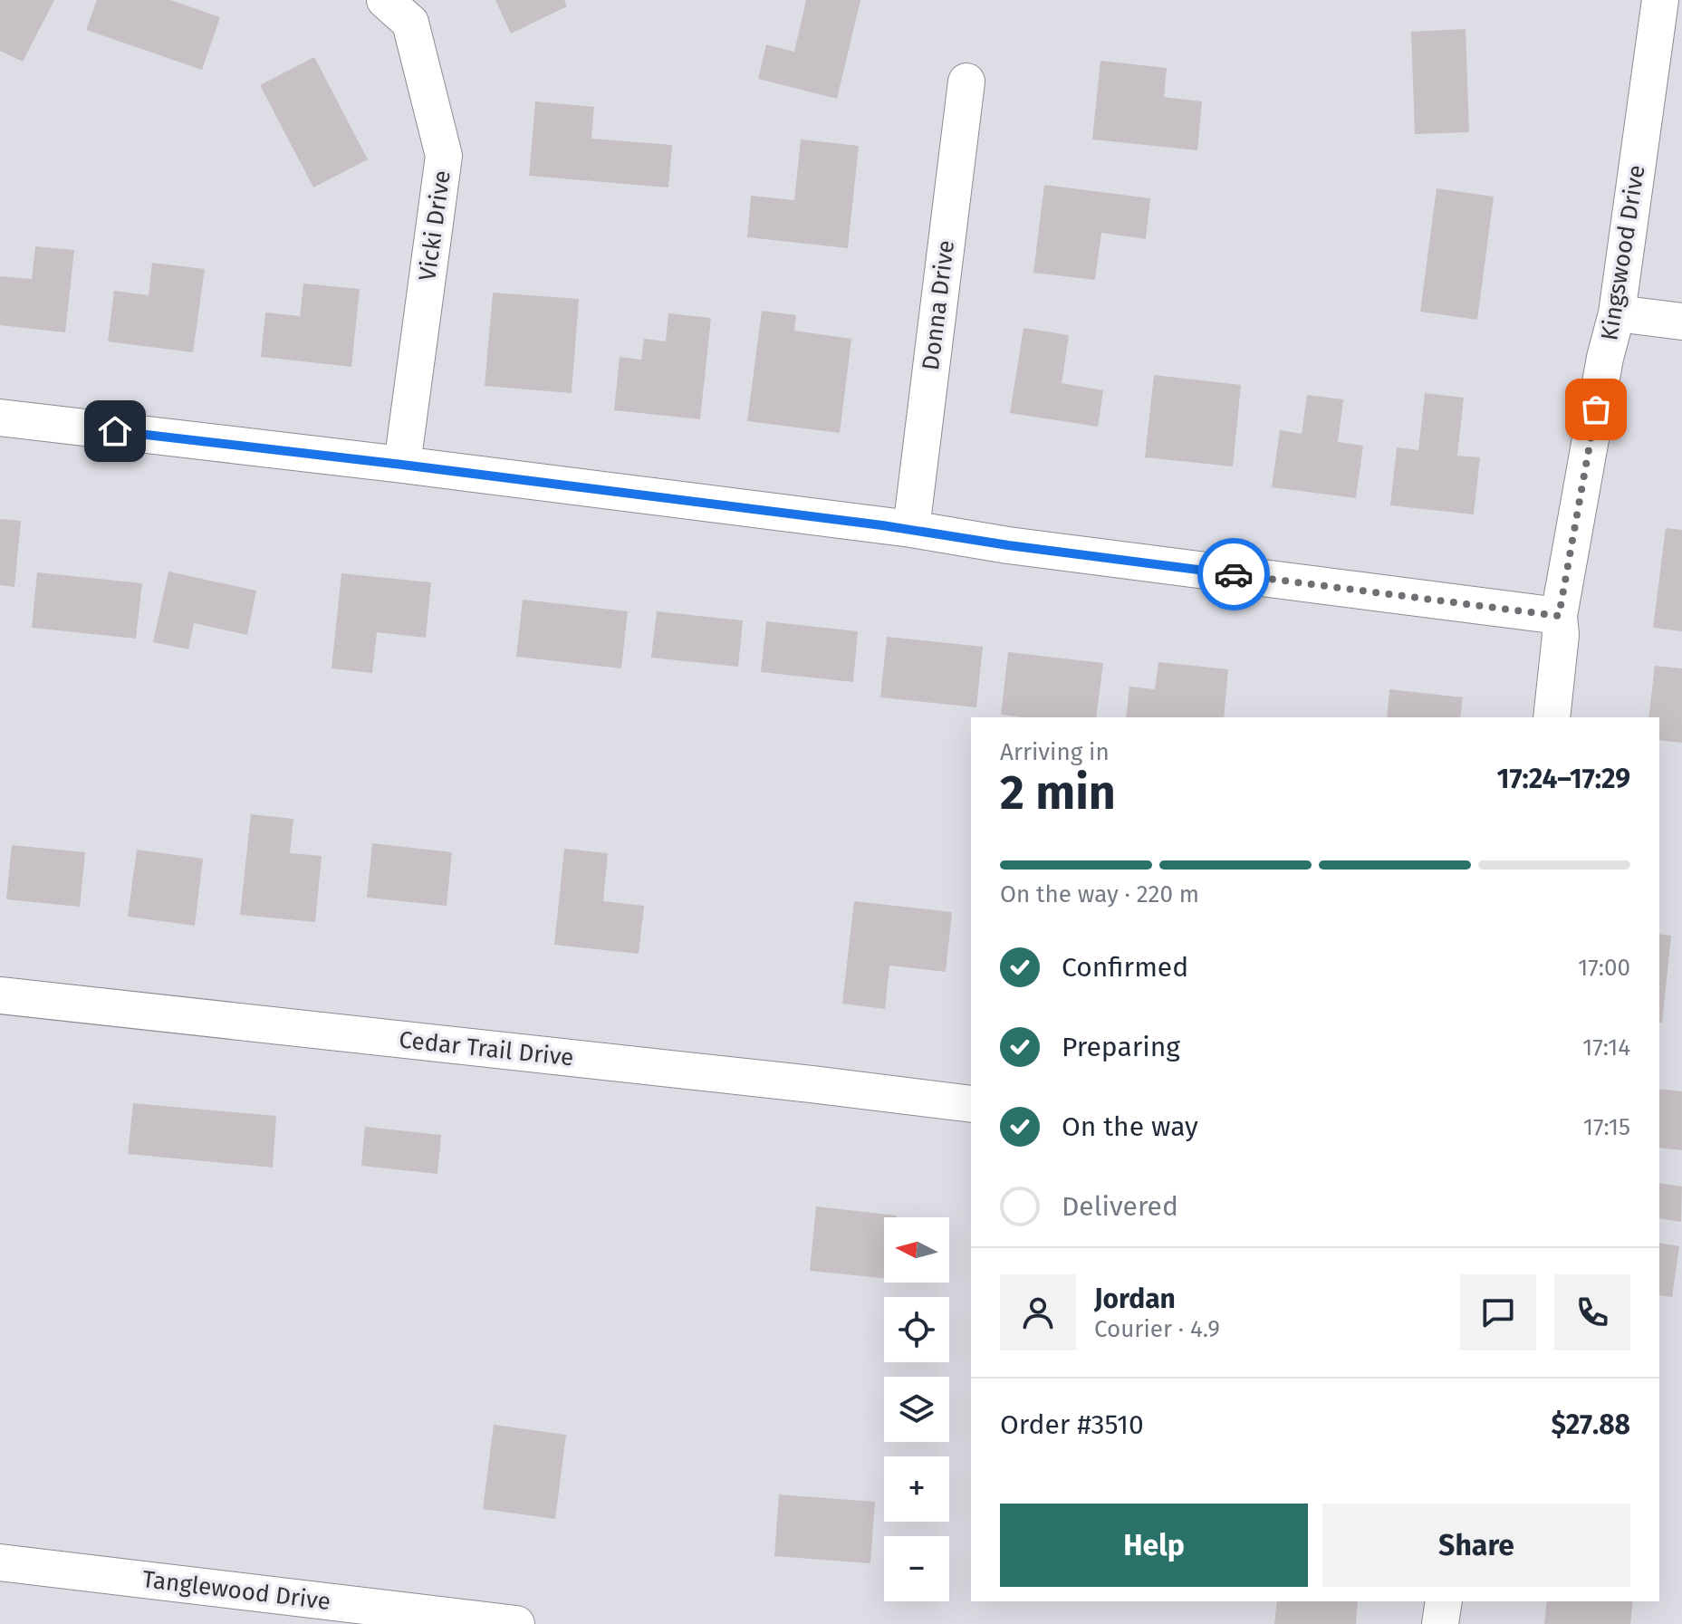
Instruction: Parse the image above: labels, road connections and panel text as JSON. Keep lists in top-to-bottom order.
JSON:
{
  "streets": {
    "street": [
      "Vicki Drive",
      "Kingswood Drive",
      "Donna Drive",
      "Cedar Trail Drive",
      "Tanglewood Drive"
    ]
  },
  "north": "left",
  "page": {
    "heading": ["2 min", "Arriving in", "17:24–17:29"],
    "panel": [
      "Jordan",
      "Courier · 4.9",
      "Order #3510",
      "$27.88"
    ],
    "bar": "On the way · 220 m",
    "list": [
      ["Confirmed", "17:00"],
      ["Preparing", "17:14"],
      ["On the way", "17:15"],
      "Delivered"
    ],
    "map_buttons": ["+", "−"],
    "buttons": ["Help", "Share"]
  }
}
